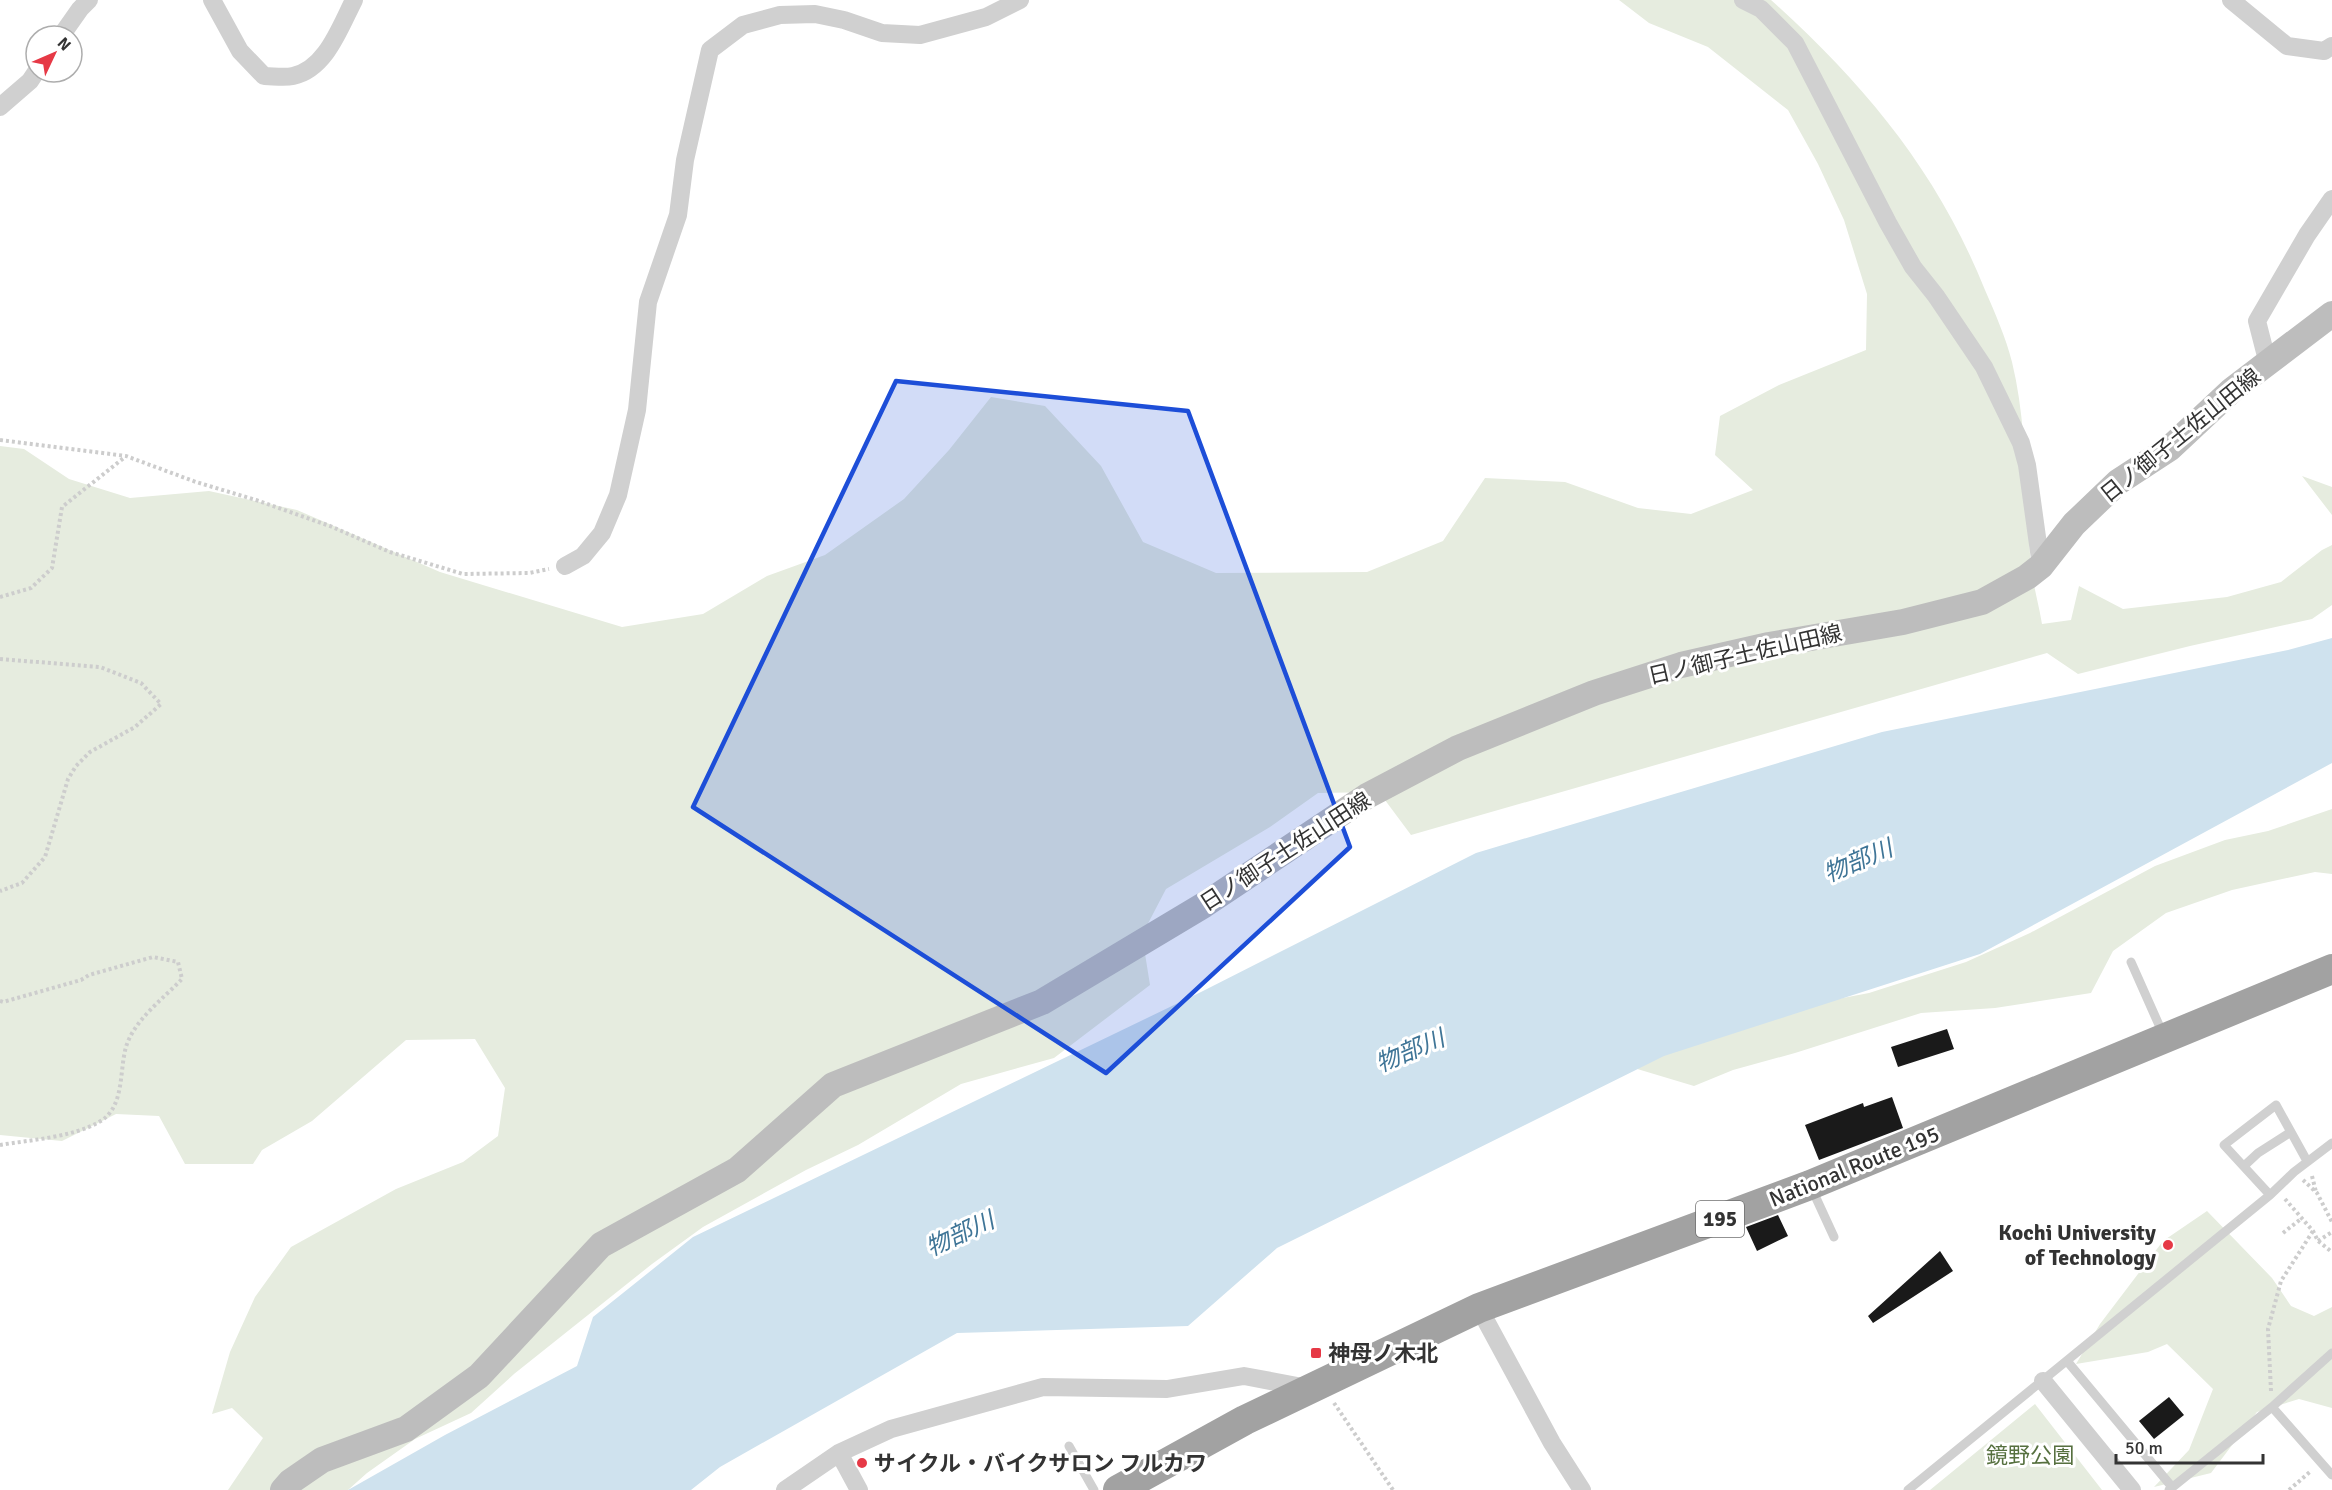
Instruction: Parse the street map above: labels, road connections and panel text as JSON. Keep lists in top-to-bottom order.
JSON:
{
  "streets": {
    "highway": ["National Route 195", "195"],
    "main road": ["日ノ御子土佐山田線"]
  },
  "water": ["物部川"],
  "parks": ["鏡野公園"],
  "places": {
    "other": ["Kochi University of Technology", "サイクル・バイクサロン フルカワ"],
    "transit": ["神母ノ木北"]
  },
  "scale_bar": "50 m",
  "north": "top right"
}
